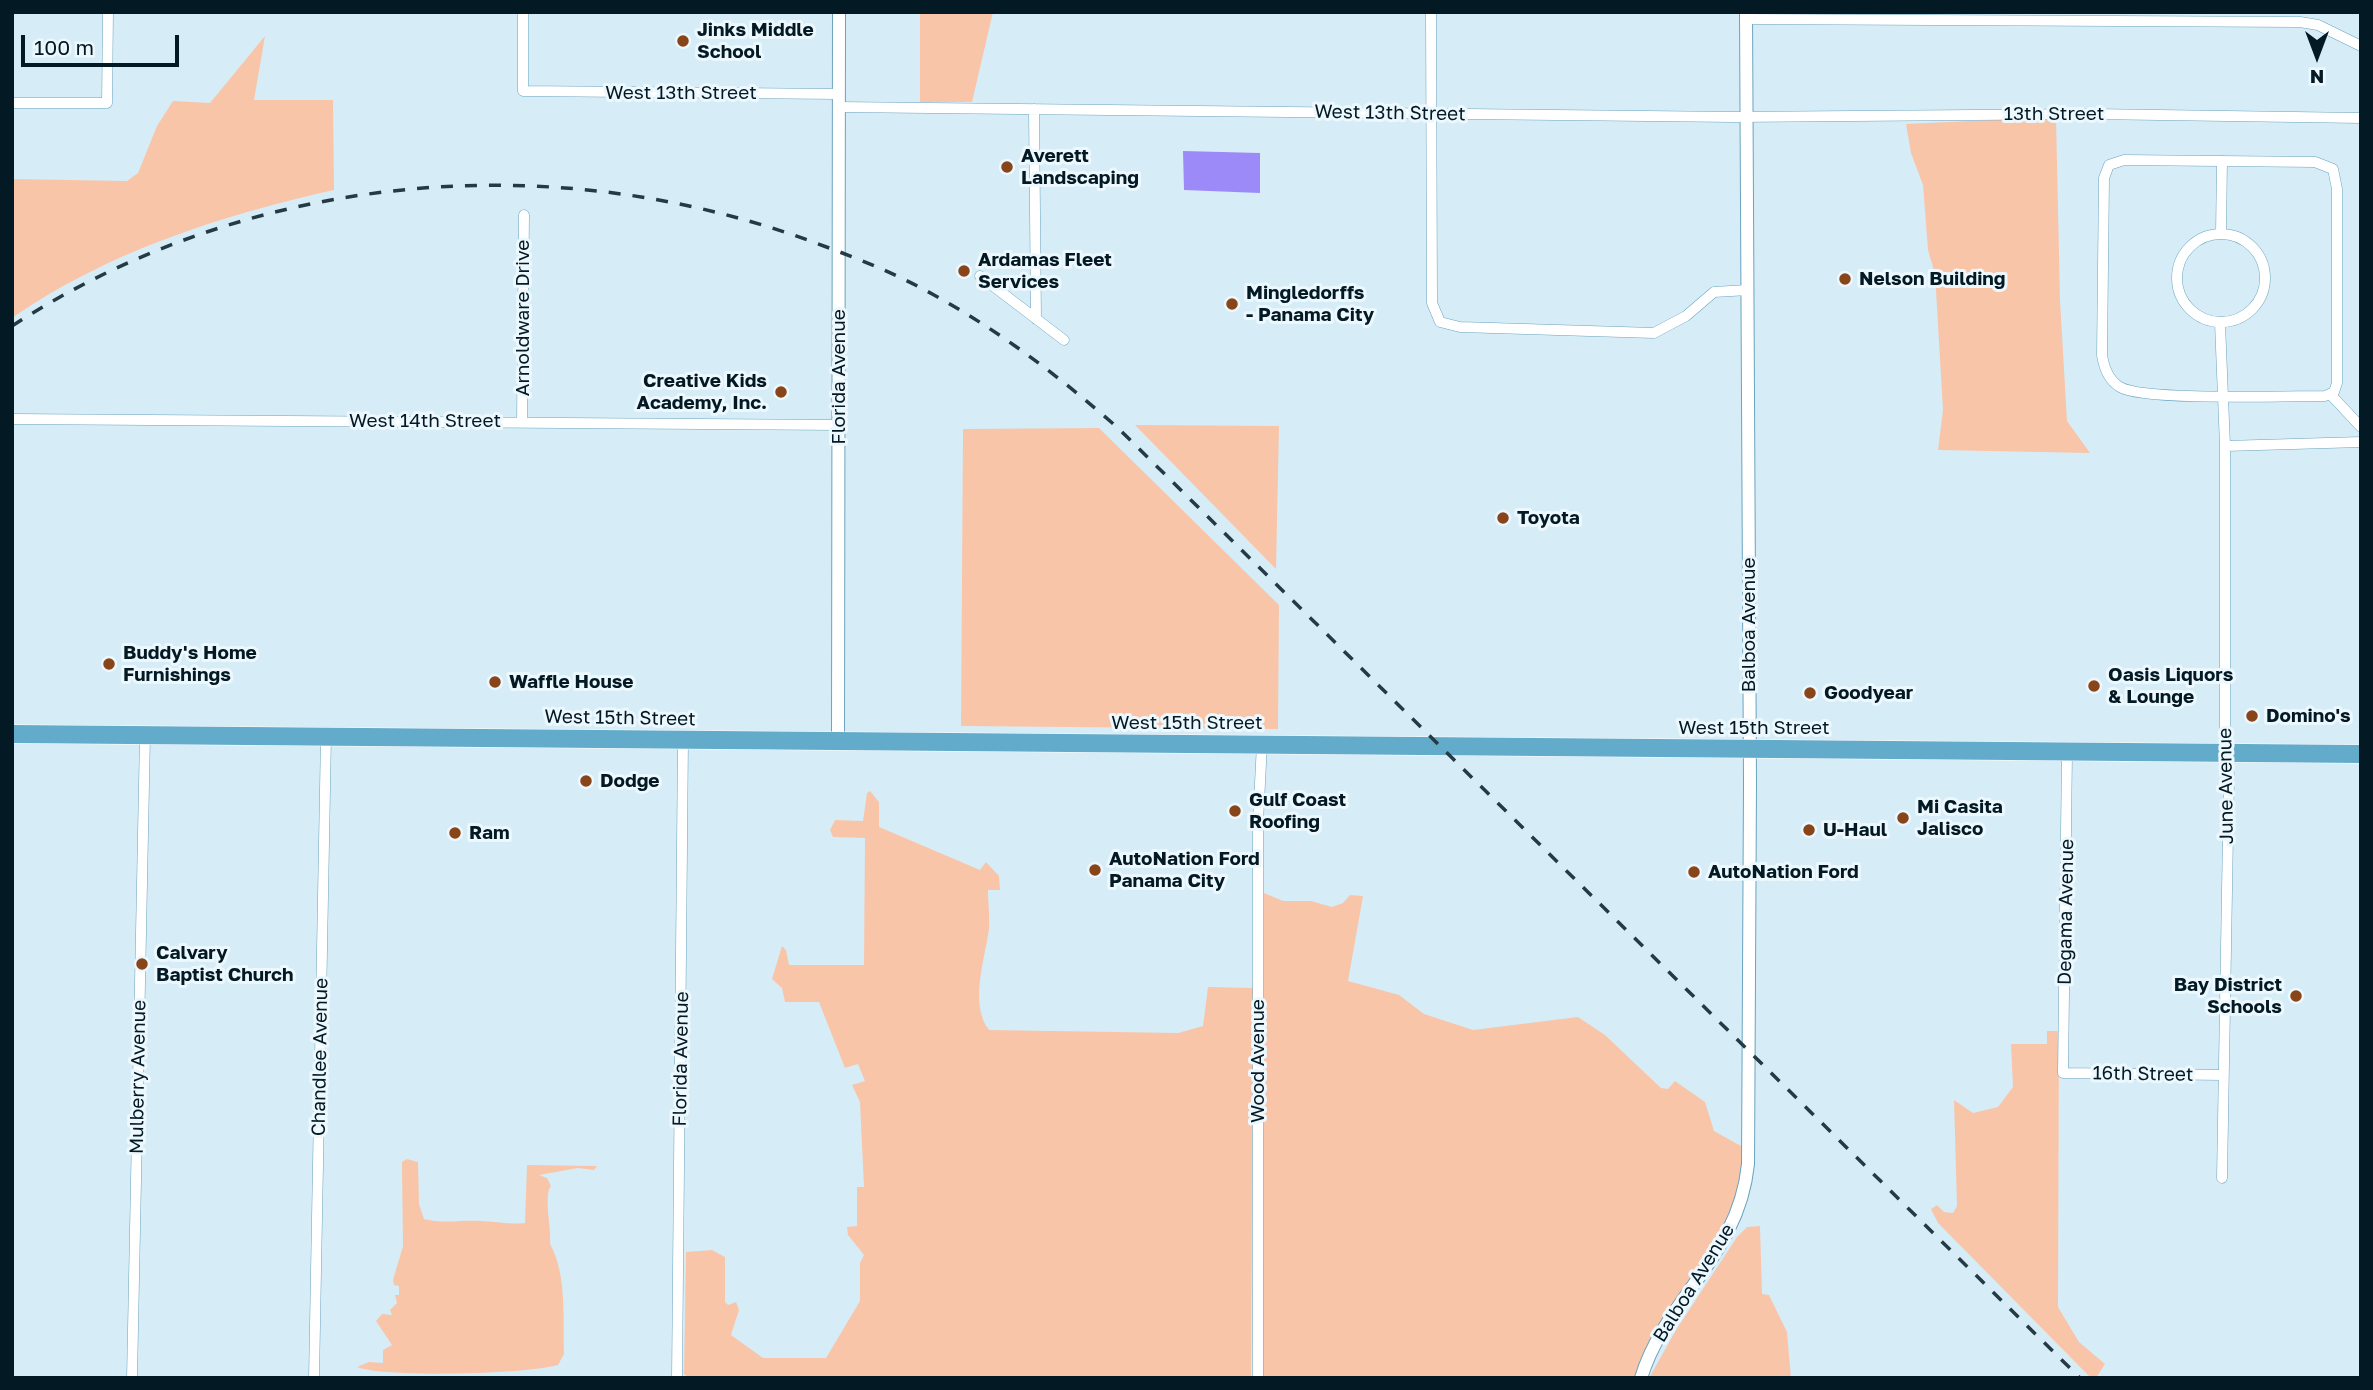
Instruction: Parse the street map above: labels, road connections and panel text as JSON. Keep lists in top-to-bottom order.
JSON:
{
  "streets": {
    "highway": ["West 15th Street"],
    "street": [
      "West 13th Street",
      "13th Street",
      "Arnoldware Drive",
      "Florida Avenue",
      "West 14th Street",
      "Balboa Avenue",
      "June Avenue",
      "Degama Avenue",
      "Chandlee Avenue",
      "Wood Avenue",
      "16th Street",
      "Mulberry Avenue"
    ]
  },
  "crossings": [
    ["West 13th Street", "13th Street"],
    ["West 13th Street", "Florida Avenue"],
    ["West 13th Street", "Balboa Avenue"],
    ["13th Street", "Balboa Avenue"],
    ["Arnoldware Drive", "West 14th Street"],
    ["Florida Avenue", "West 14th Street"],
    ["Florida Avenue", "West 15th Street"],
    ["Balboa Avenue", "West 15th Street"],
    ["West 15th Street", "June Avenue"],
    ["West 15th Street", "Degama Avenue"],
    ["West 15th Street", "Chandlee Avenue"],
    ["West 15th Street", "Wood Avenue"],
    ["West 15th Street", "Mulberry Avenue"],
    ["June Avenue", "16th Street"],
    ["Degama Avenue", "16th Street"]
  ],
  "places": [
    "Jinks Middle School",
    "Averett Landscaping",
    "Ardamas Fleet Services",
    "Nelson Building",
    "Mingledorffs - Panama City",
    "Creative Kids Academy, Inc.",
    "Toyota",
    "Buddy's Home Furnishings",
    "Waffle House",
    "Oasis Liquors & Lounge",
    "Goodyear",
    "Domino's",
    "Dodge",
    "Gulf Coast Roofing",
    "Mi Casita Jalisco",
    "U-Haul",
    "Ram",
    "AutoNation Ford Panama City",
    "AutoNation Ford",
    "Calvary Baptist Church",
    "Bay District Schools"
  ],
  "scale_bar": "100 m",
  "north": "bottom"
}
